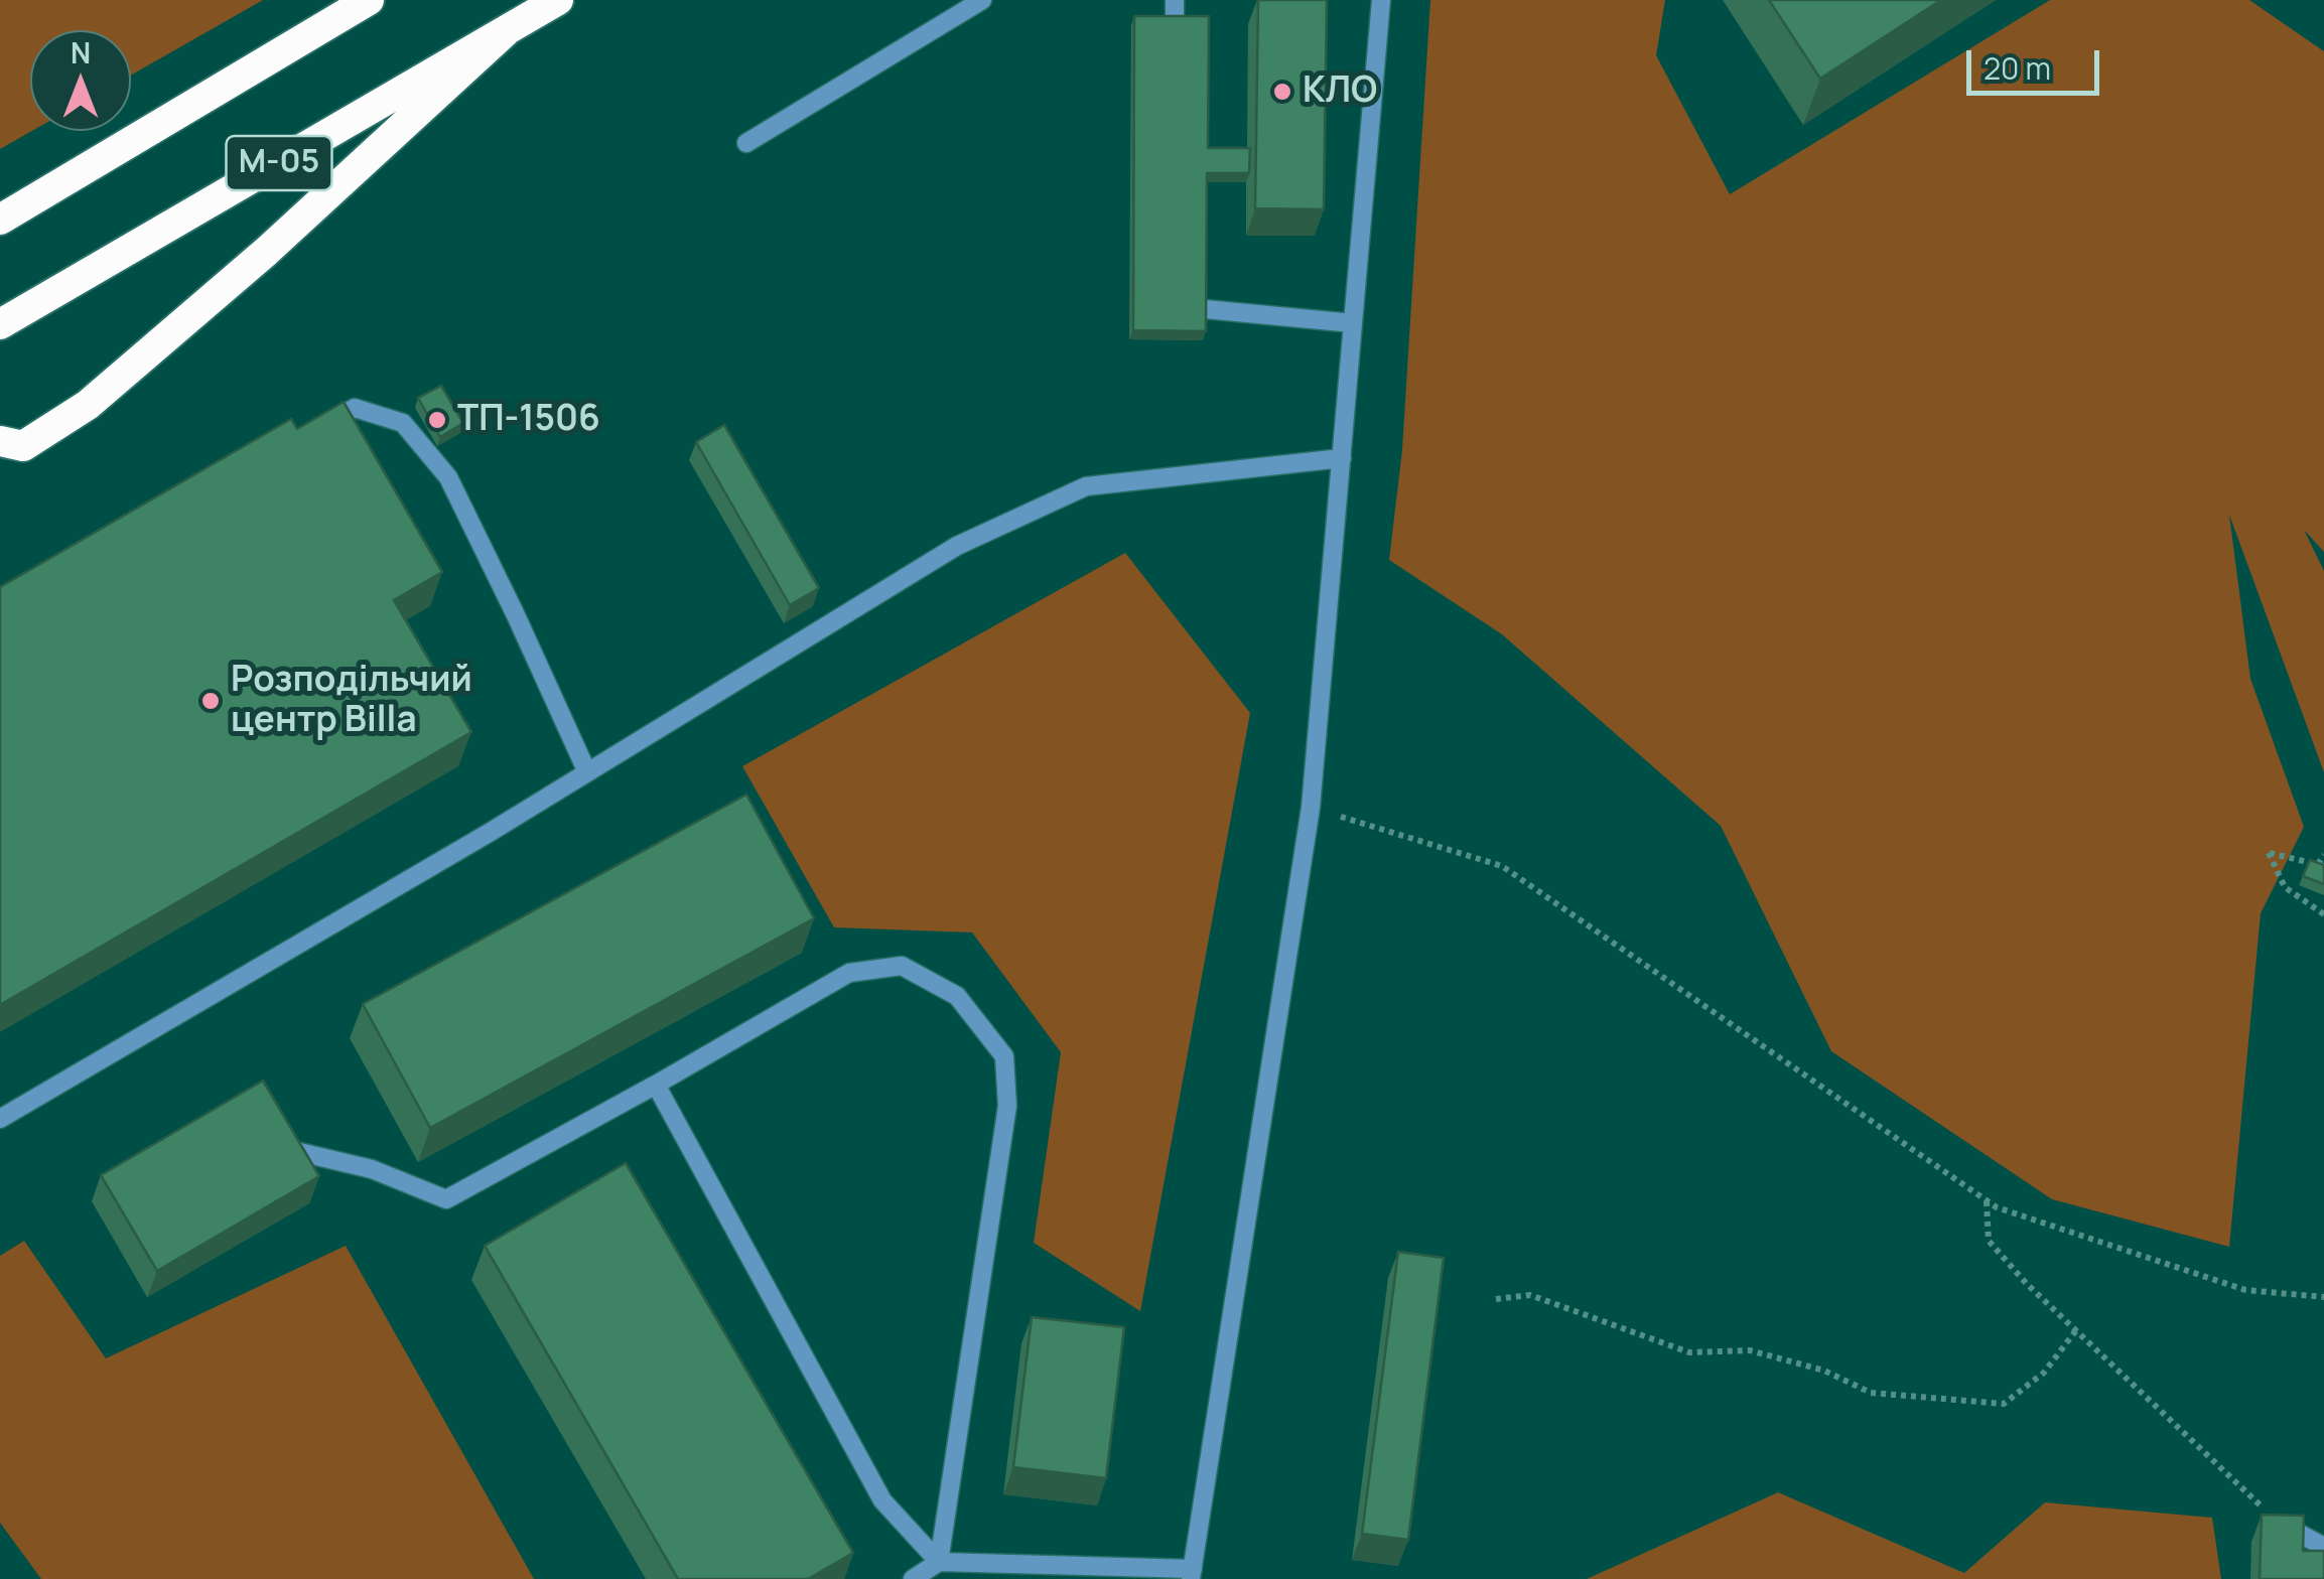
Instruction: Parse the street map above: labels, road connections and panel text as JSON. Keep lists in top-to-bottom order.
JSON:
{
  "streets": {
    "highway": ["М-05"]
  },
  "places": ["КЛО", "ТП-1506", "Розподільчий центр Billa"],
  "scale_bar": "20 m",
  "north": "top"
}
